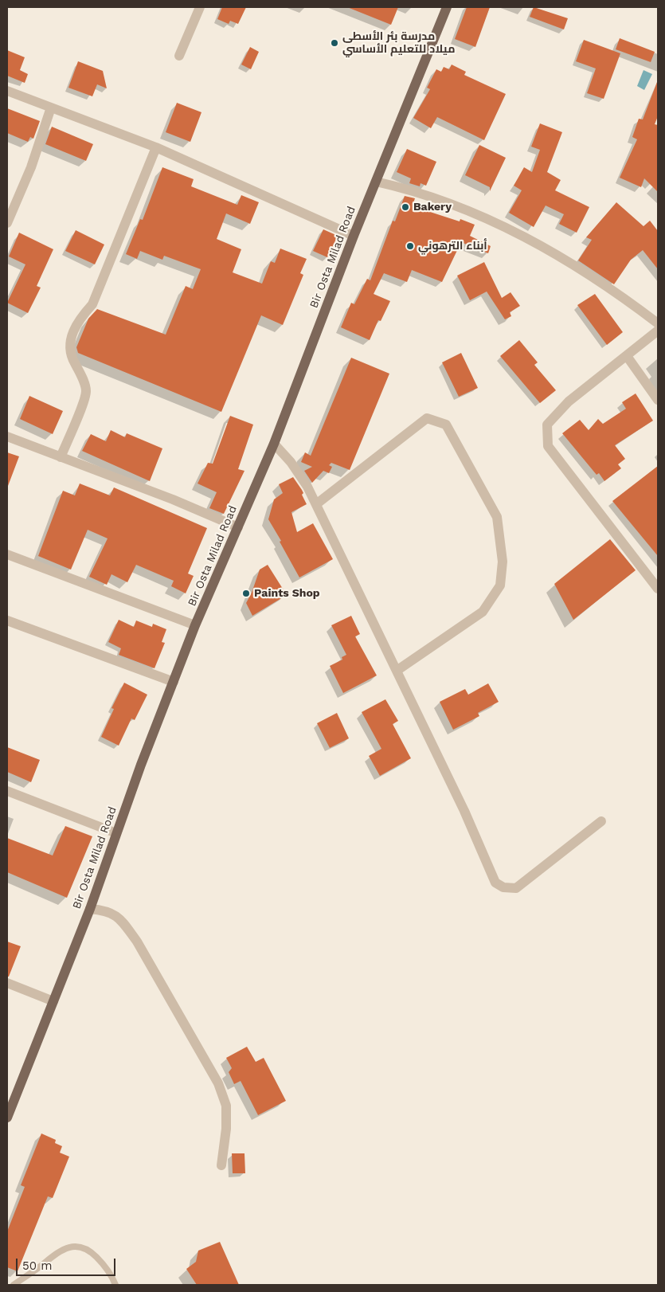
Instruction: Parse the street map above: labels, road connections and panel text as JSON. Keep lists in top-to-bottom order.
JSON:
{
  "streets": {
    "main road": ["Bir Osta Milad Road"]
  },
  "places": [
    "مدرسة بئر الأسطى ميلاد للتعليم الأساسي",
    "Bakery",
    "أبناء الترهوني",
    "Paints Shop"
  ],
  "scale_bar": "50 m"
}
